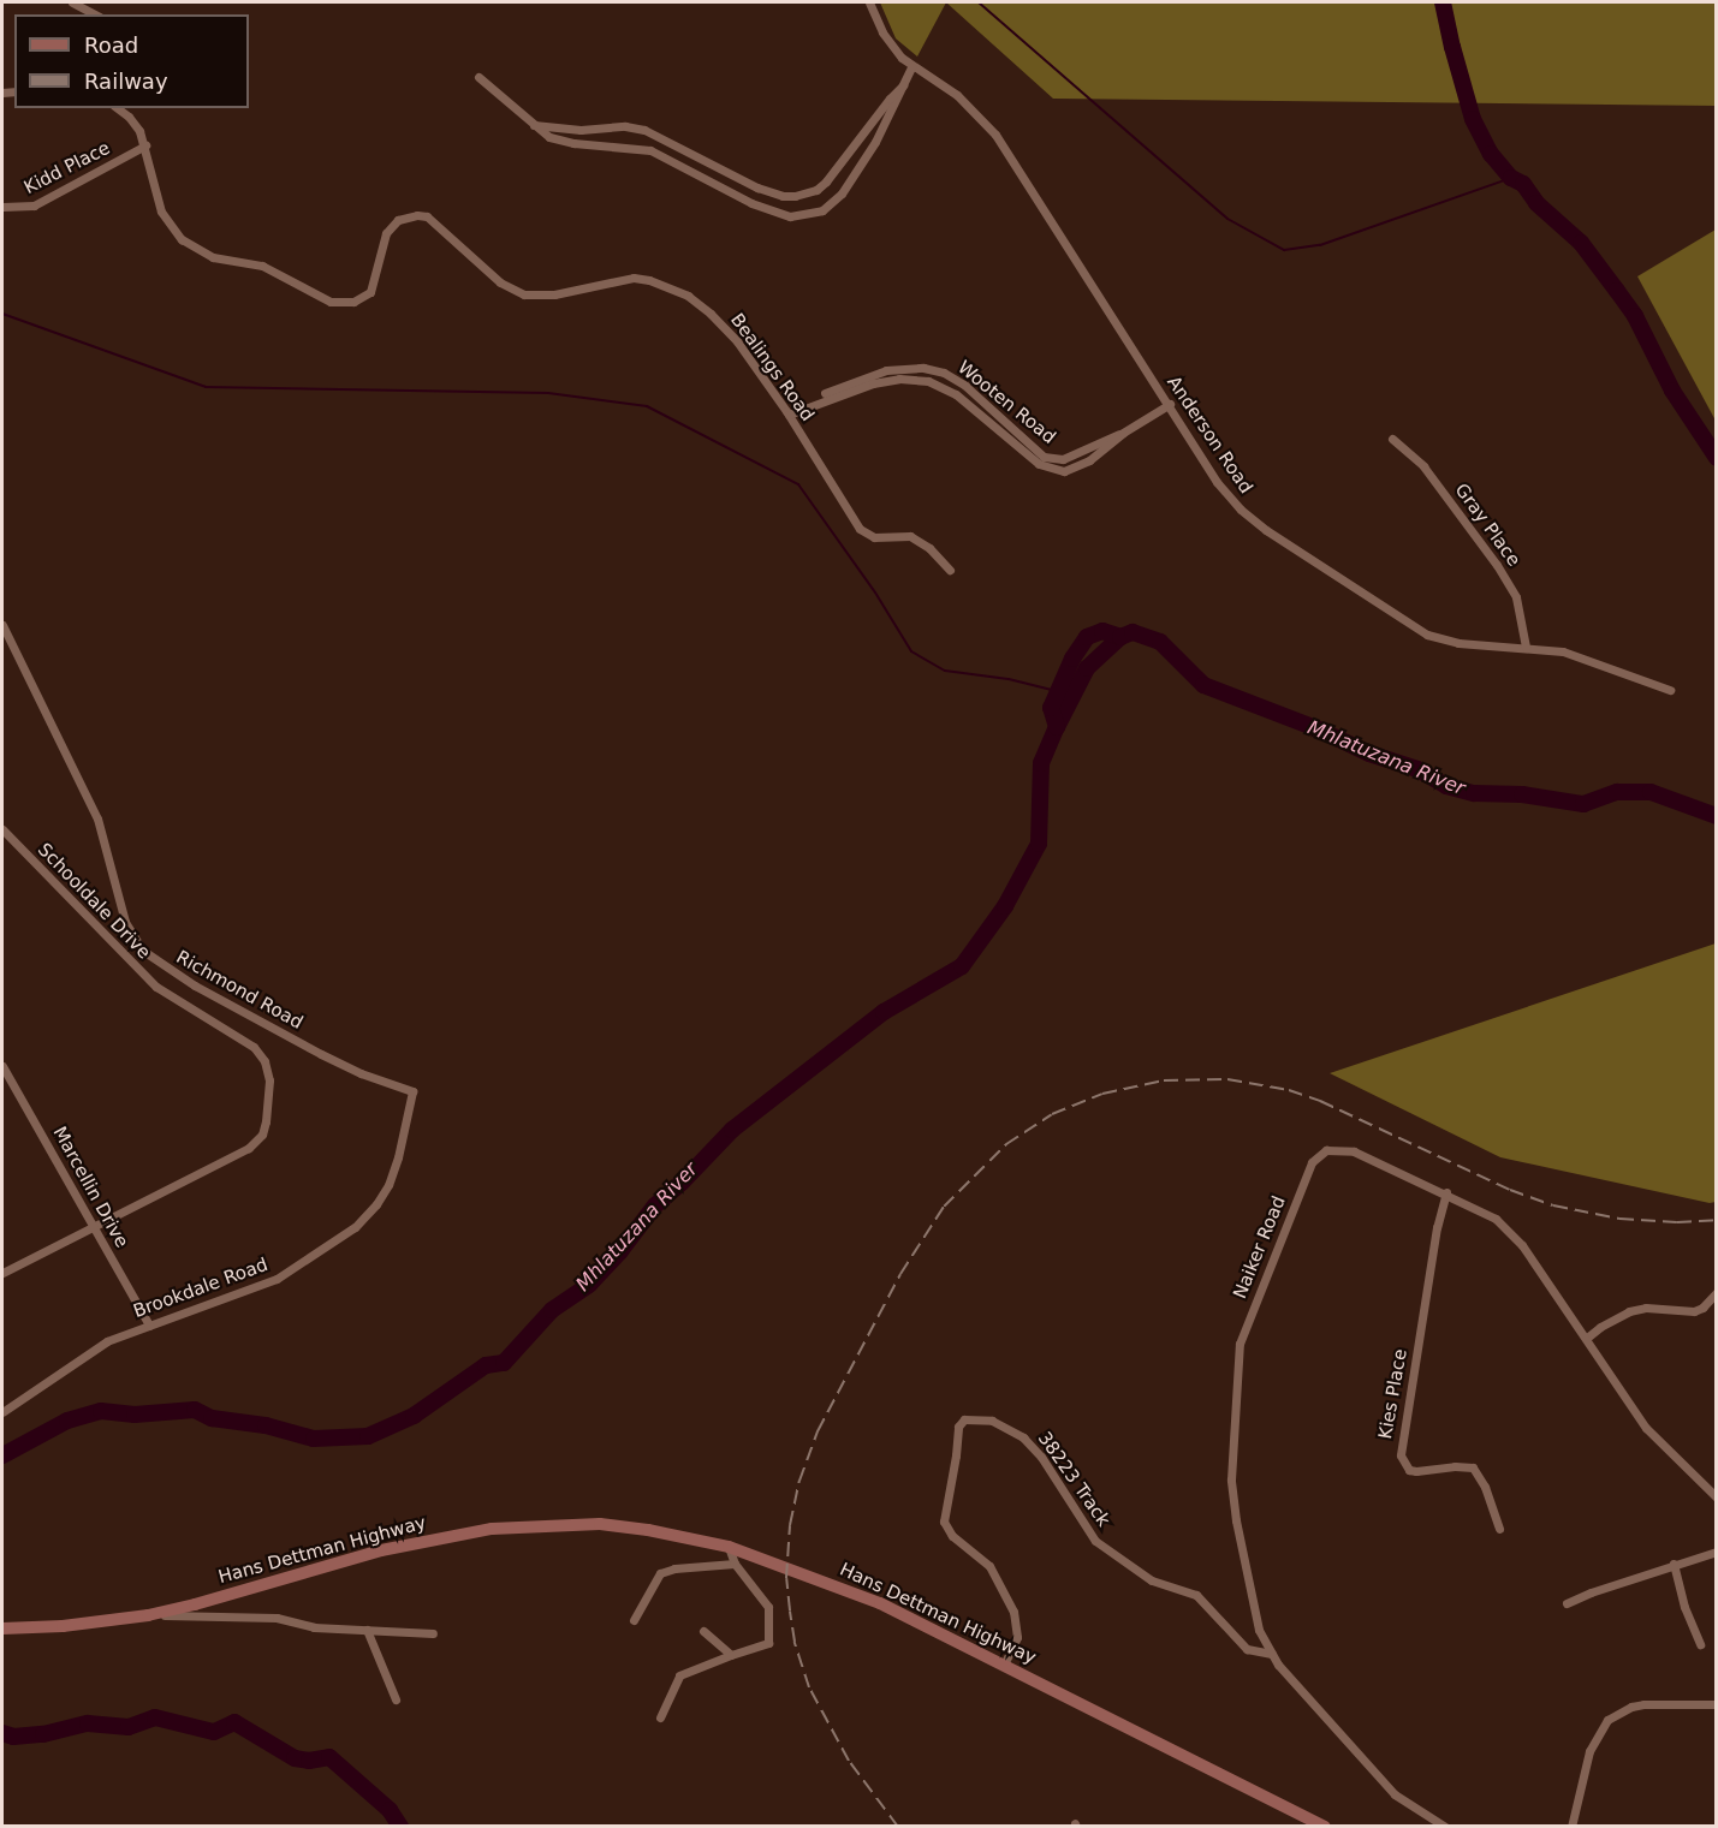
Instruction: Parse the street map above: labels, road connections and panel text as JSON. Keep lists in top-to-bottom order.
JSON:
{
  "streets": {
    "street": [
      "Kidd Place",
      "Bealings Road",
      "Wooten Road",
      "Anderson Road",
      "Gray Place",
      "Schooldale Drive",
      "Richmond Road",
      "Marcellin Drive",
      "Naiker Road",
      "Brookdale Road",
      "Kies Place",
      "38223 Track",
      "Hans Dettman Highway"
    ]
  },
  "crossings": [
    ["Kidd Place", "Bealings Road"],
    ["Bealings Road", "Wooten Road"],
    ["Wooten Road", "Anderson Road"],
    ["Anderson Road", "Gray Place"],
    ["Schooldale Drive", "Marcellin Drive"],
    ["Richmond Road", "Brookdale Road"],
    ["Marcellin Drive", "Brookdale Road"],
    ["Naiker Road", "Kies Place"],
    ["Naiker Road", "38223 Track"],
    ["38223 Track", "Hans Dettman Highway"]
  ],
  "water": ["Mhlatuzana River"],
  "legend": ["Road", "Railway"]
}
